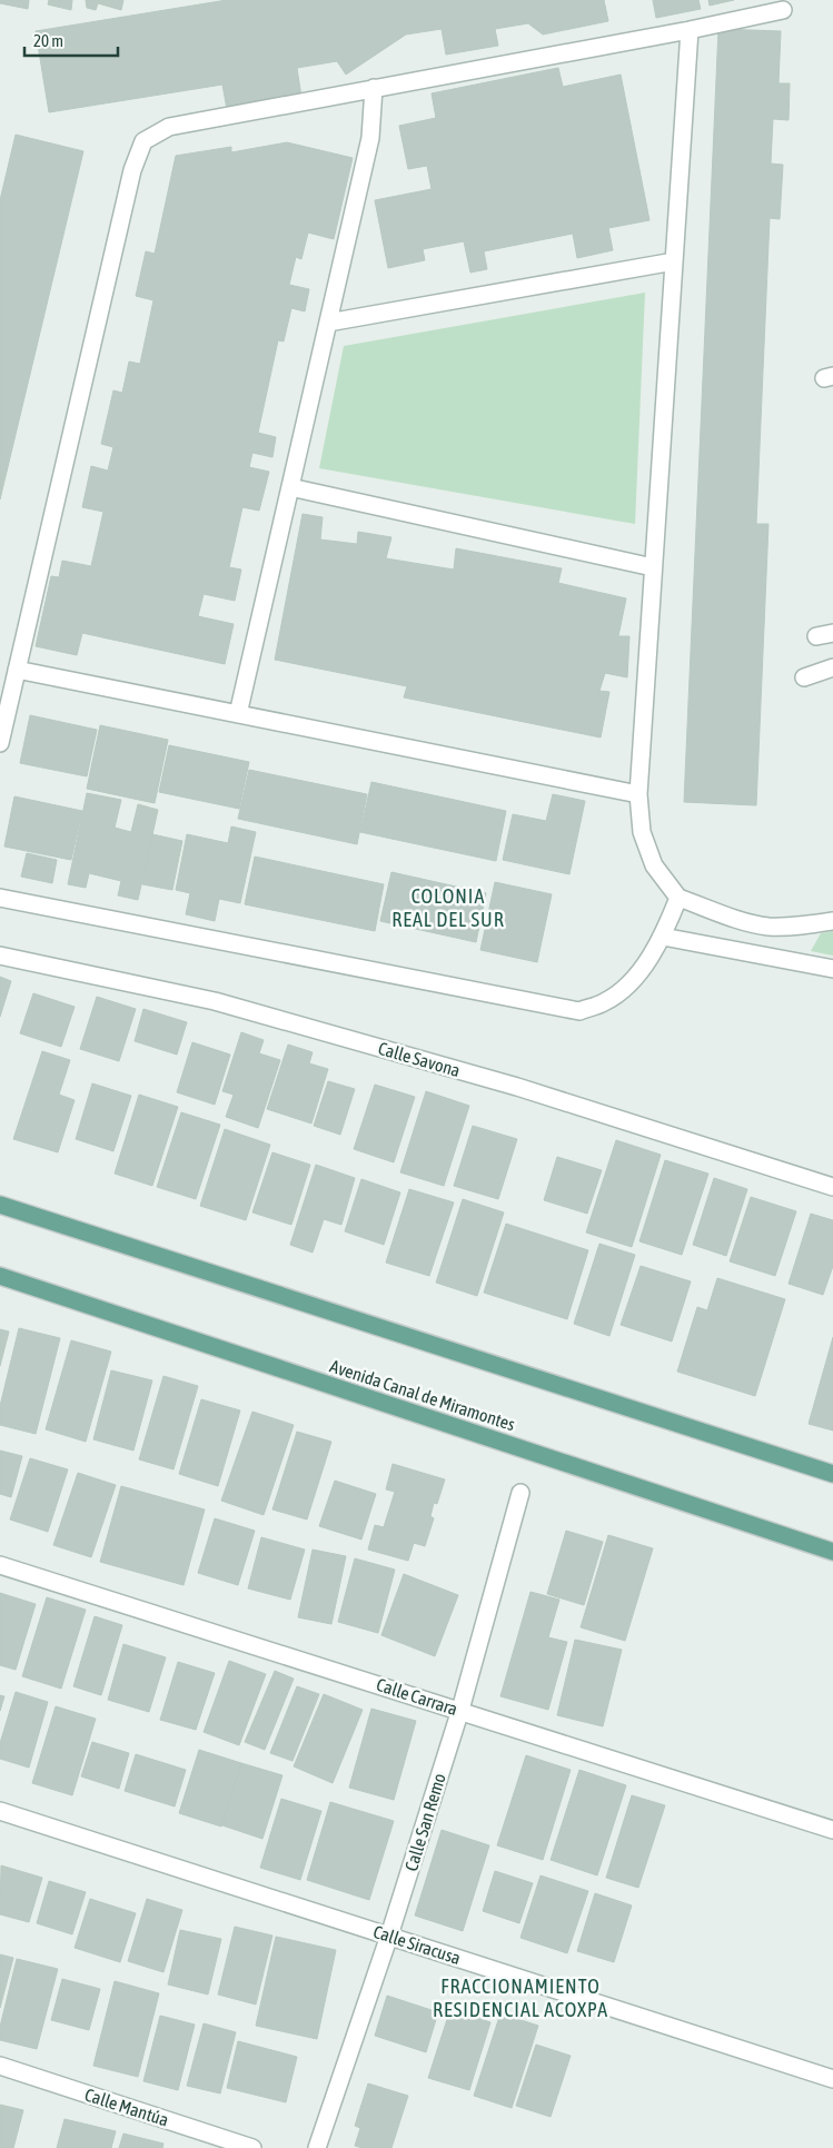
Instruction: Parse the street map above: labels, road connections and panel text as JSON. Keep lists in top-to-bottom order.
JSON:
{
  "streets": {
    "main road": ["Avenida Canal de Miramontes"],
    "street": [
      "Calle Savona",
      "Calle Carrara",
      "Calle San Remo",
      "Calle Siracusa",
      "Calle Mantúa"
    ]
  },
  "crossings": [
    ["Calle Carrara", "Calle San Remo"],
    ["Calle San Remo", "Calle Siracusa"]
  ],
  "districts": ["COLONIA REAL DEL SUR", "FRACCIONAMIENTO RESIDENCIAL ACOXPA"],
  "scale_bar": "20 m"
}
